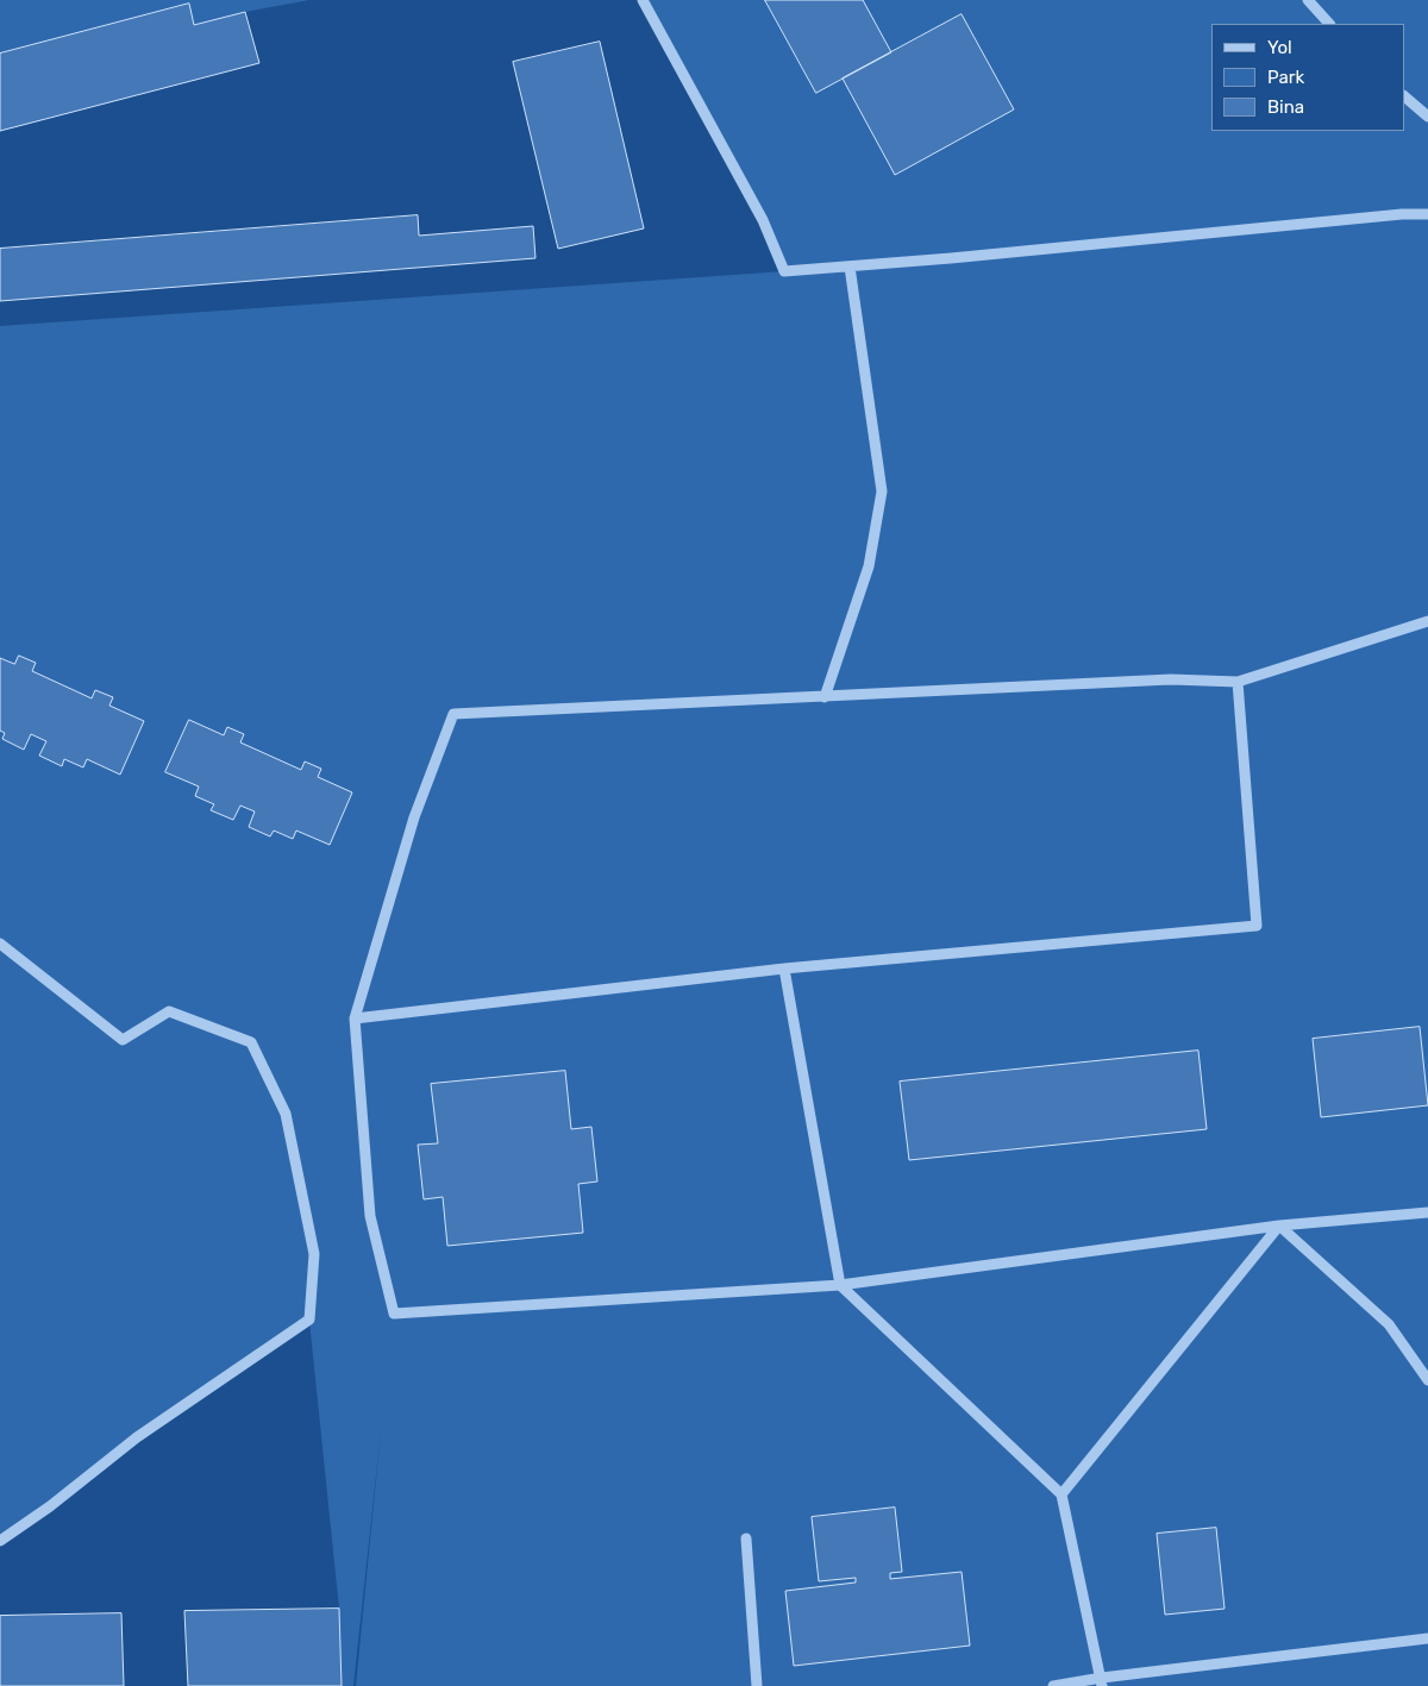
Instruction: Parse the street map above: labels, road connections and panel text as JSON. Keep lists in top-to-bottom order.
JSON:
{
  "legend": ["Yol", "Park", "Bina"]
}
